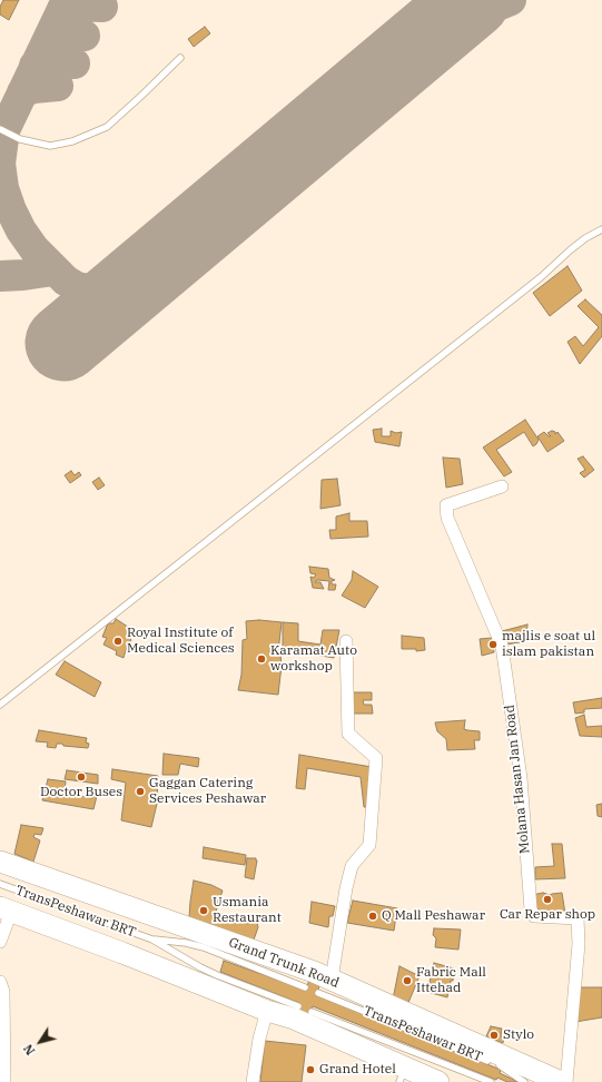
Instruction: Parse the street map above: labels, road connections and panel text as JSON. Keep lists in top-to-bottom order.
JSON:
{
  "streets": {
    "highway": ["Grand Trunk Road"],
    "street": ["Molana Hasan Jan Road"],
    "lane": ["TransPeshawar BRT"]
  },
  "crossings": [
    ["TransPeshawar BRT", "Grand Trunk Road"]
  ],
  "places": [
    "Royal Institute of Medical Sciences",
    "majlis e soat ul islam pakistan",
    "Karamat Auto workshop",
    "Doctor Buses",
    "Gaggan Catering Services Peshawar",
    "Car Repar shop",
    "Usmania Restaurant",
    "Q Mall Peshawar",
    "Fabric Mall Ittehad",
    "Stylo",
    "Grand Hotel"
  ],
  "north": "bottom left"
}
